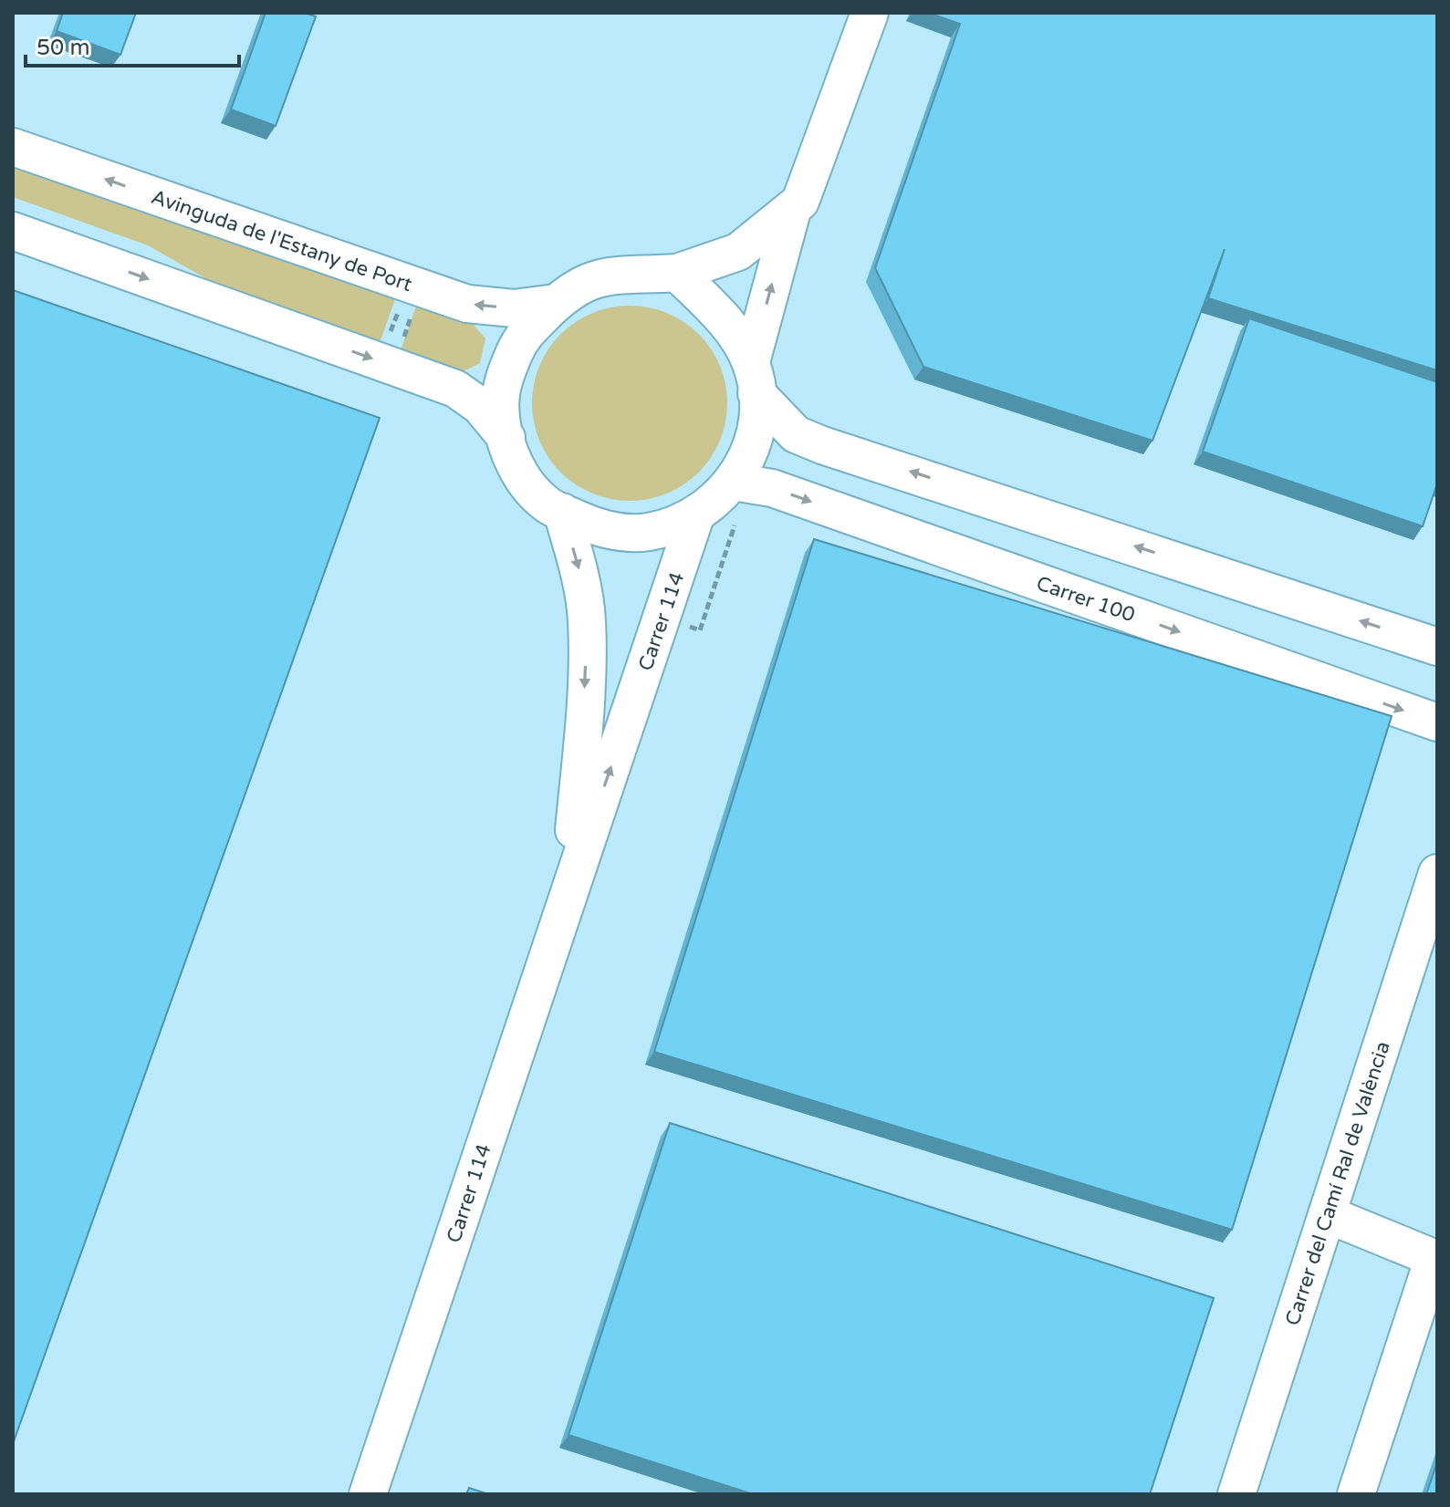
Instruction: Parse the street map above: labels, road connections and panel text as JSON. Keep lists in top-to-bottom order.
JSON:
{
  "streets": {
    "street": [
      "Avinguda de l'Estany de Port",
      "Carrer 100",
      "Carrer 114",
      "Carrer del Camí Ral de València"
    ]
  },
  "crossings": [
    ["Avinguda de l'Estany de Port", "Carrer 100"],
    ["Avinguda de l'Estany de Port", "Carrer 114"],
    ["Carrer 100", "Carrer 114"]
  ],
  "scale_bar": "50 m"
}
